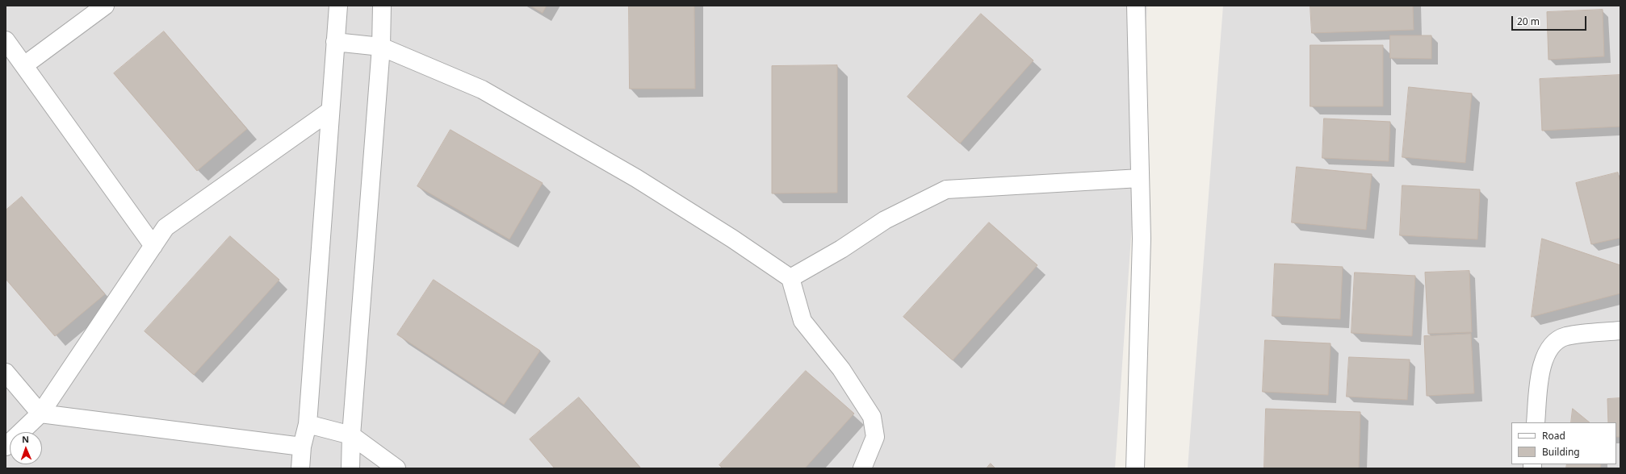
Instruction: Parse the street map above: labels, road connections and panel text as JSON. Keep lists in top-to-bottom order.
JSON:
{
  "legend": ["Road", "Building"],
  "scale_bar": "20 m",
  "north": "top"
}
